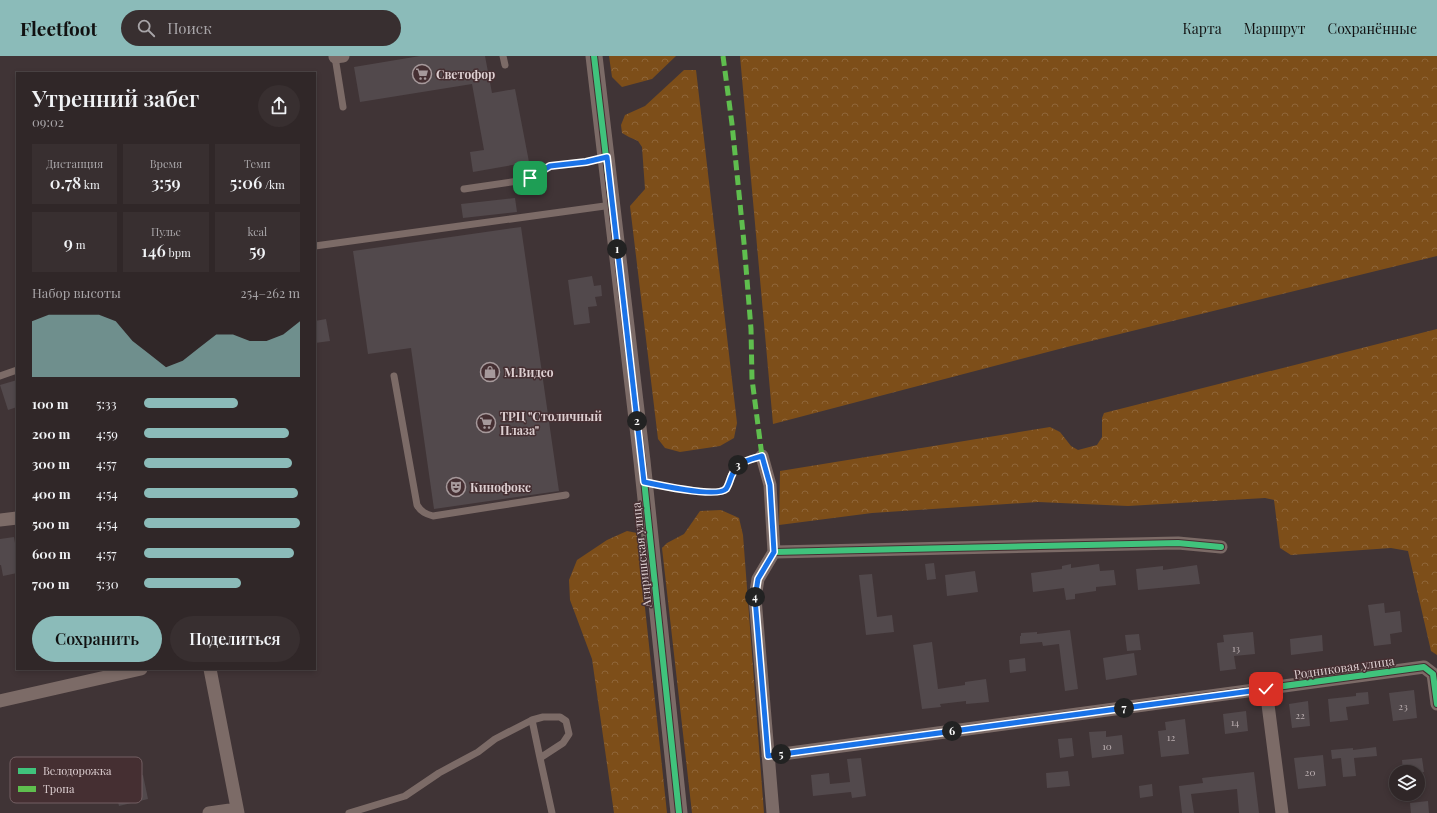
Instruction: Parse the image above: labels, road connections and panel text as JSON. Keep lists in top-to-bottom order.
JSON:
{
  "streets": {
    "street": ["Агиришская улица", "Родниковая улица"]
  },
  "places": {
    "supermarket": ["Светофор", "ТРЦ \"Столичный Плаза\""],
    "shop": ["М.Видео"],
    "theatre": ["Кинофокс"]
  },
  "house_numbers": [
    "13",
    "23",
    "22",
    "14",
    "12",
    "10",
    "20"
  ],
  "legend": ["Велодорожка", "Тропа"],
  "page": {
    "header": "Fleetfoot",
    "search": "Поиск",
    "nav": ["Карта", "Маршрут", "Сохранённые"],
    "heading": ["Утренний забег", "09:02"],
    "stats": [
      ["Дистанция", "0.78 km"],
      ["Время", "3:59"],
      ["Темп", "5:06 /km"],
      ["9 m"],
      ["Пульс", "146 bpm"],
      ["kcal", "59"]
    ],
    "pins": [
      "1",
      "2",
      "3",
      "4",
      "7",
      "6",
      "5"
    ],
    "chart": ["Набор высоты", "254–262 m"],
    "list": [
      {
        "name": "100 m",
        "note": "5:33"
      },
      {
        "name": "200 m",
        "note": "4:59"
      },
      {
        "name": "300 m",
        "note": "4:57"
      },
      {
        "name": "400 m",
        "note": "4:54"
      },
      {
        "name": "500 m",
        "note": "4:54"
      },
      {
        "name": "600 m",
        "note": "4:57"
      },
      {
        "name": "700 m",
        "note": "5:30"
      }
    ],
    "buttons": ["Сохранить", "Поделиться"]
  }
}
